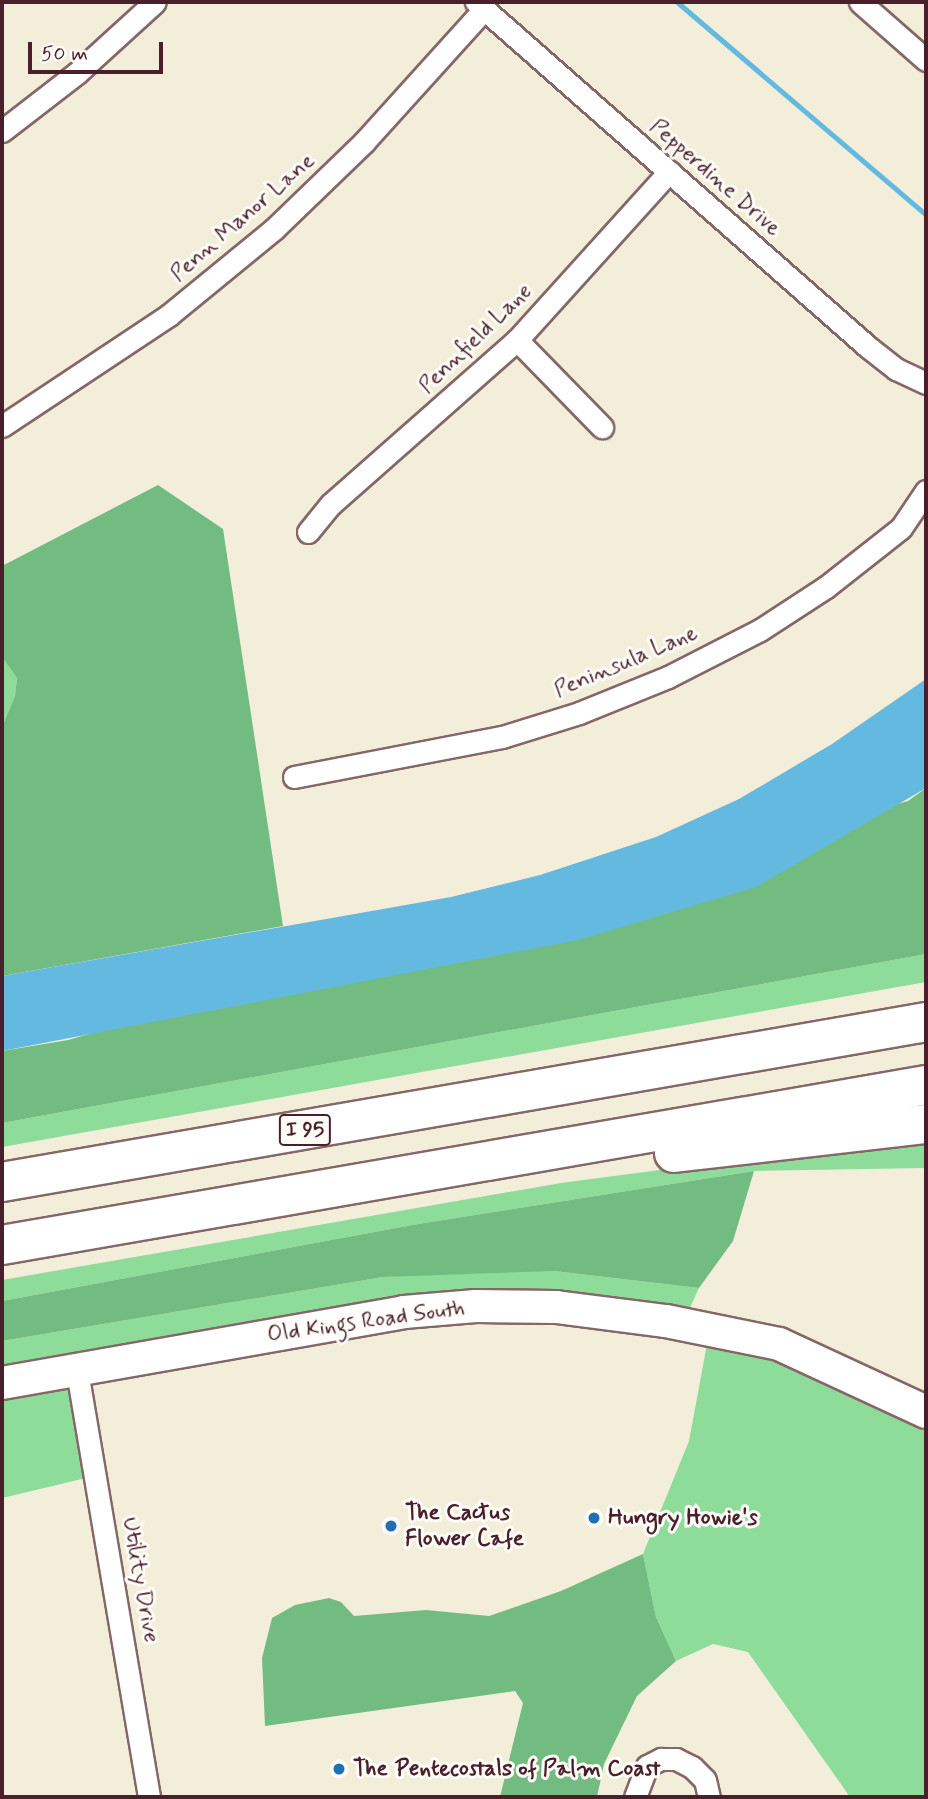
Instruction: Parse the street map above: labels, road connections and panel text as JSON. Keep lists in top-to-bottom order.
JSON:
{
  "streets": {
    "highway": ["I 95"],
    "street": [
      "Pepperdine Drive",
      "Penn Manor Lane",
      "Pennfield Lane",
      "Peninsula Lane",
      "Old Kings Road South",
      "Utility Drive"
    ]
  },
  "crossings": [
    ["Pepperdine Drive", "Penn Manor Lane"],
    ["Pepperdine Drive", "Pennfield Lane"],
    ["Old Kings Road South", "Utility Drive"]
  ],
  "places": ["Hungry Howie's", "The Cactus Flower Cafe", "The Pentecostals of Palm Coast"],
  "scale_bar": "50 m"
}
